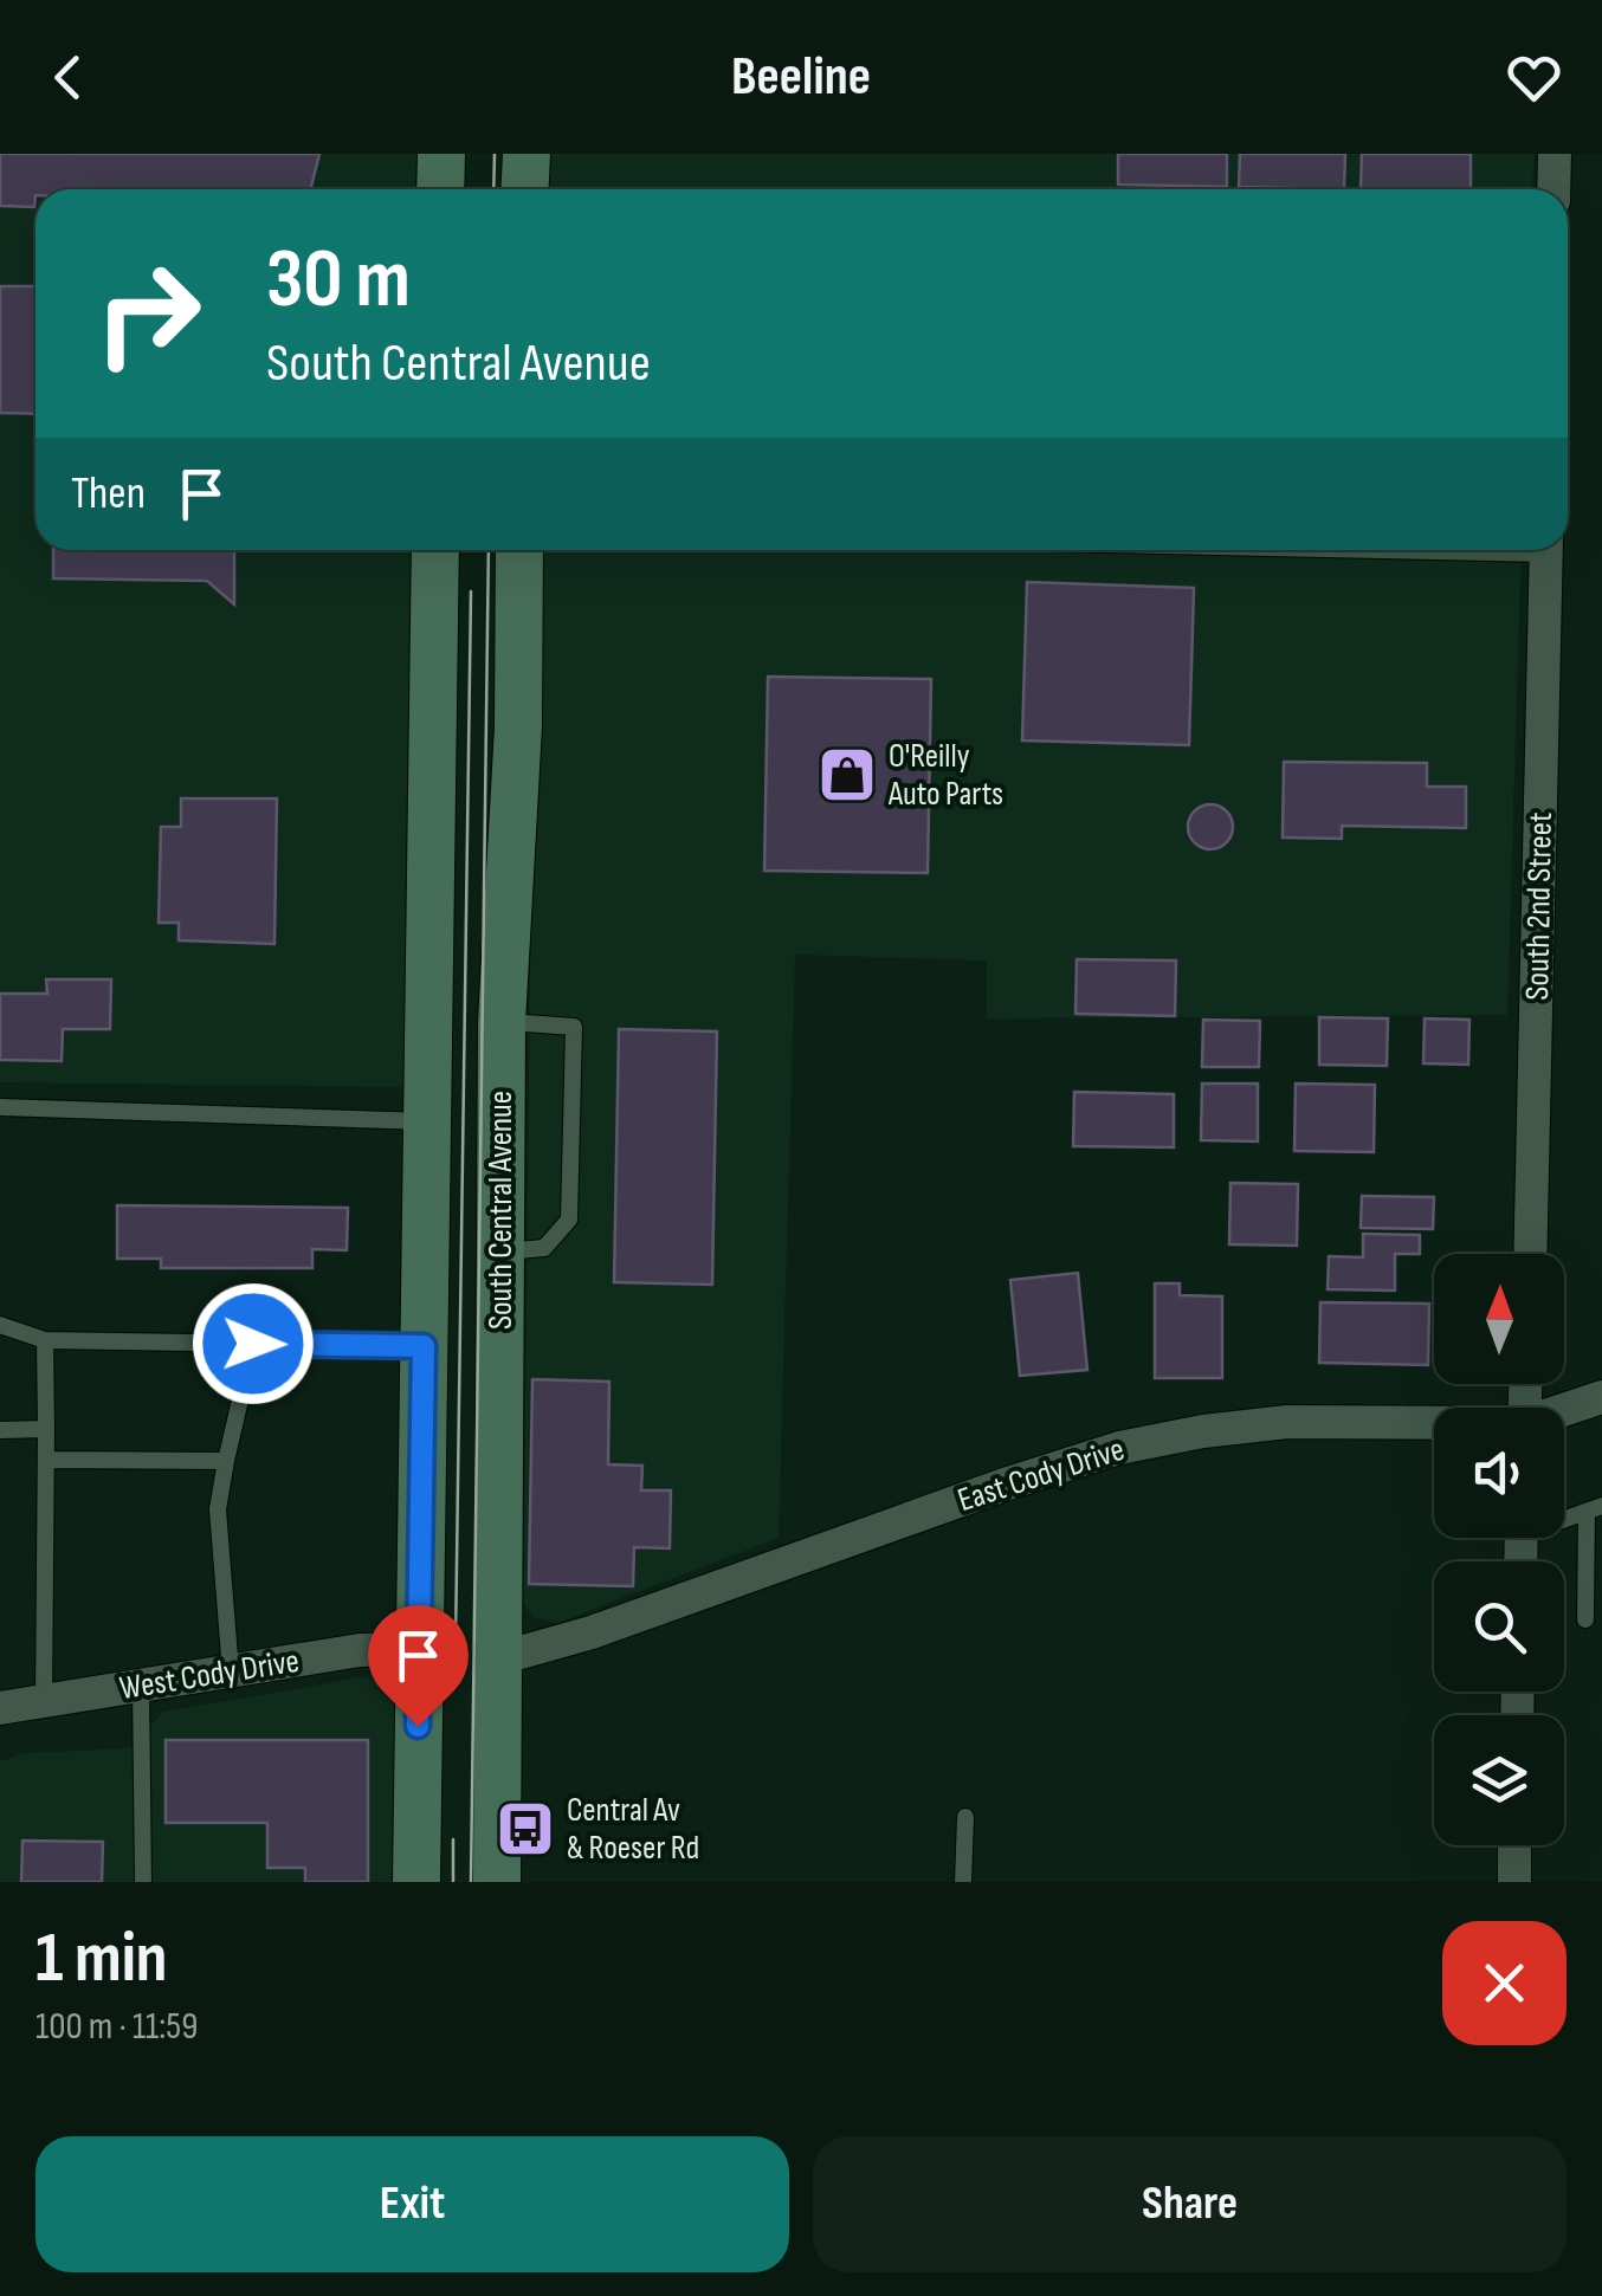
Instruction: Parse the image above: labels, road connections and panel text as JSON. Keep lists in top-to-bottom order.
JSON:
{
  "streets": {
    "main road": ["South Central Avenue"],
    "street": ["South 2nd Street", "East Cody Drive", "West Cody Drive"]
  },
  "crossings": [
    ["South Central Avenue", "East Cody Drive"]
  ],
  "places": {
    "shop": ["O'Reilly Auto Parts"],
    "bus stop": ["Central Av & Roeser Rd"]
  },
  "north": "top",
  "page": {
    "header": "Beeline",
    "turn": ["30 m", "South Central Avenue"],
    "then": "Then",
    "heading": ["1 min", "100 m · 11:59"],
    "buttons": ["Exit", "Share"]
  }
}
